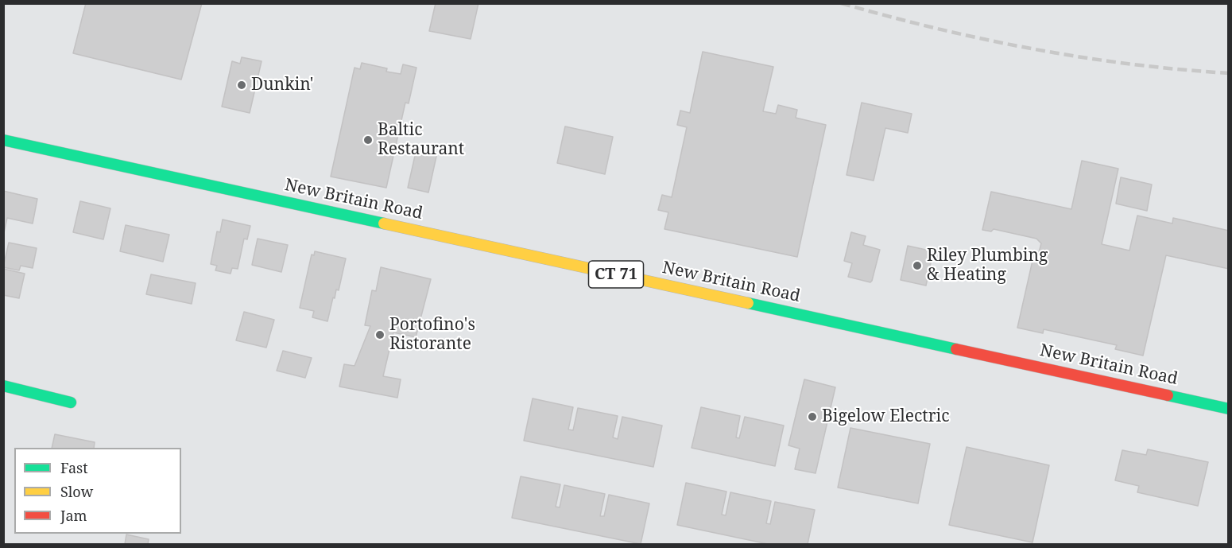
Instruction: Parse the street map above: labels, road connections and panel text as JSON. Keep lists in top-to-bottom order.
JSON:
{
  "streets": {
    "main road": ["New Britain Road", "CT 71"]
  },
  "places": [
    "Dunkin'",
    "Baltic Restaurant",
    "Riley Plumbing & Heating",
    "Portofino's Ristorante",
    "Bigelow Electric"
  ],
  "legend": ["Fast", "Slow", "Jam"]
}
